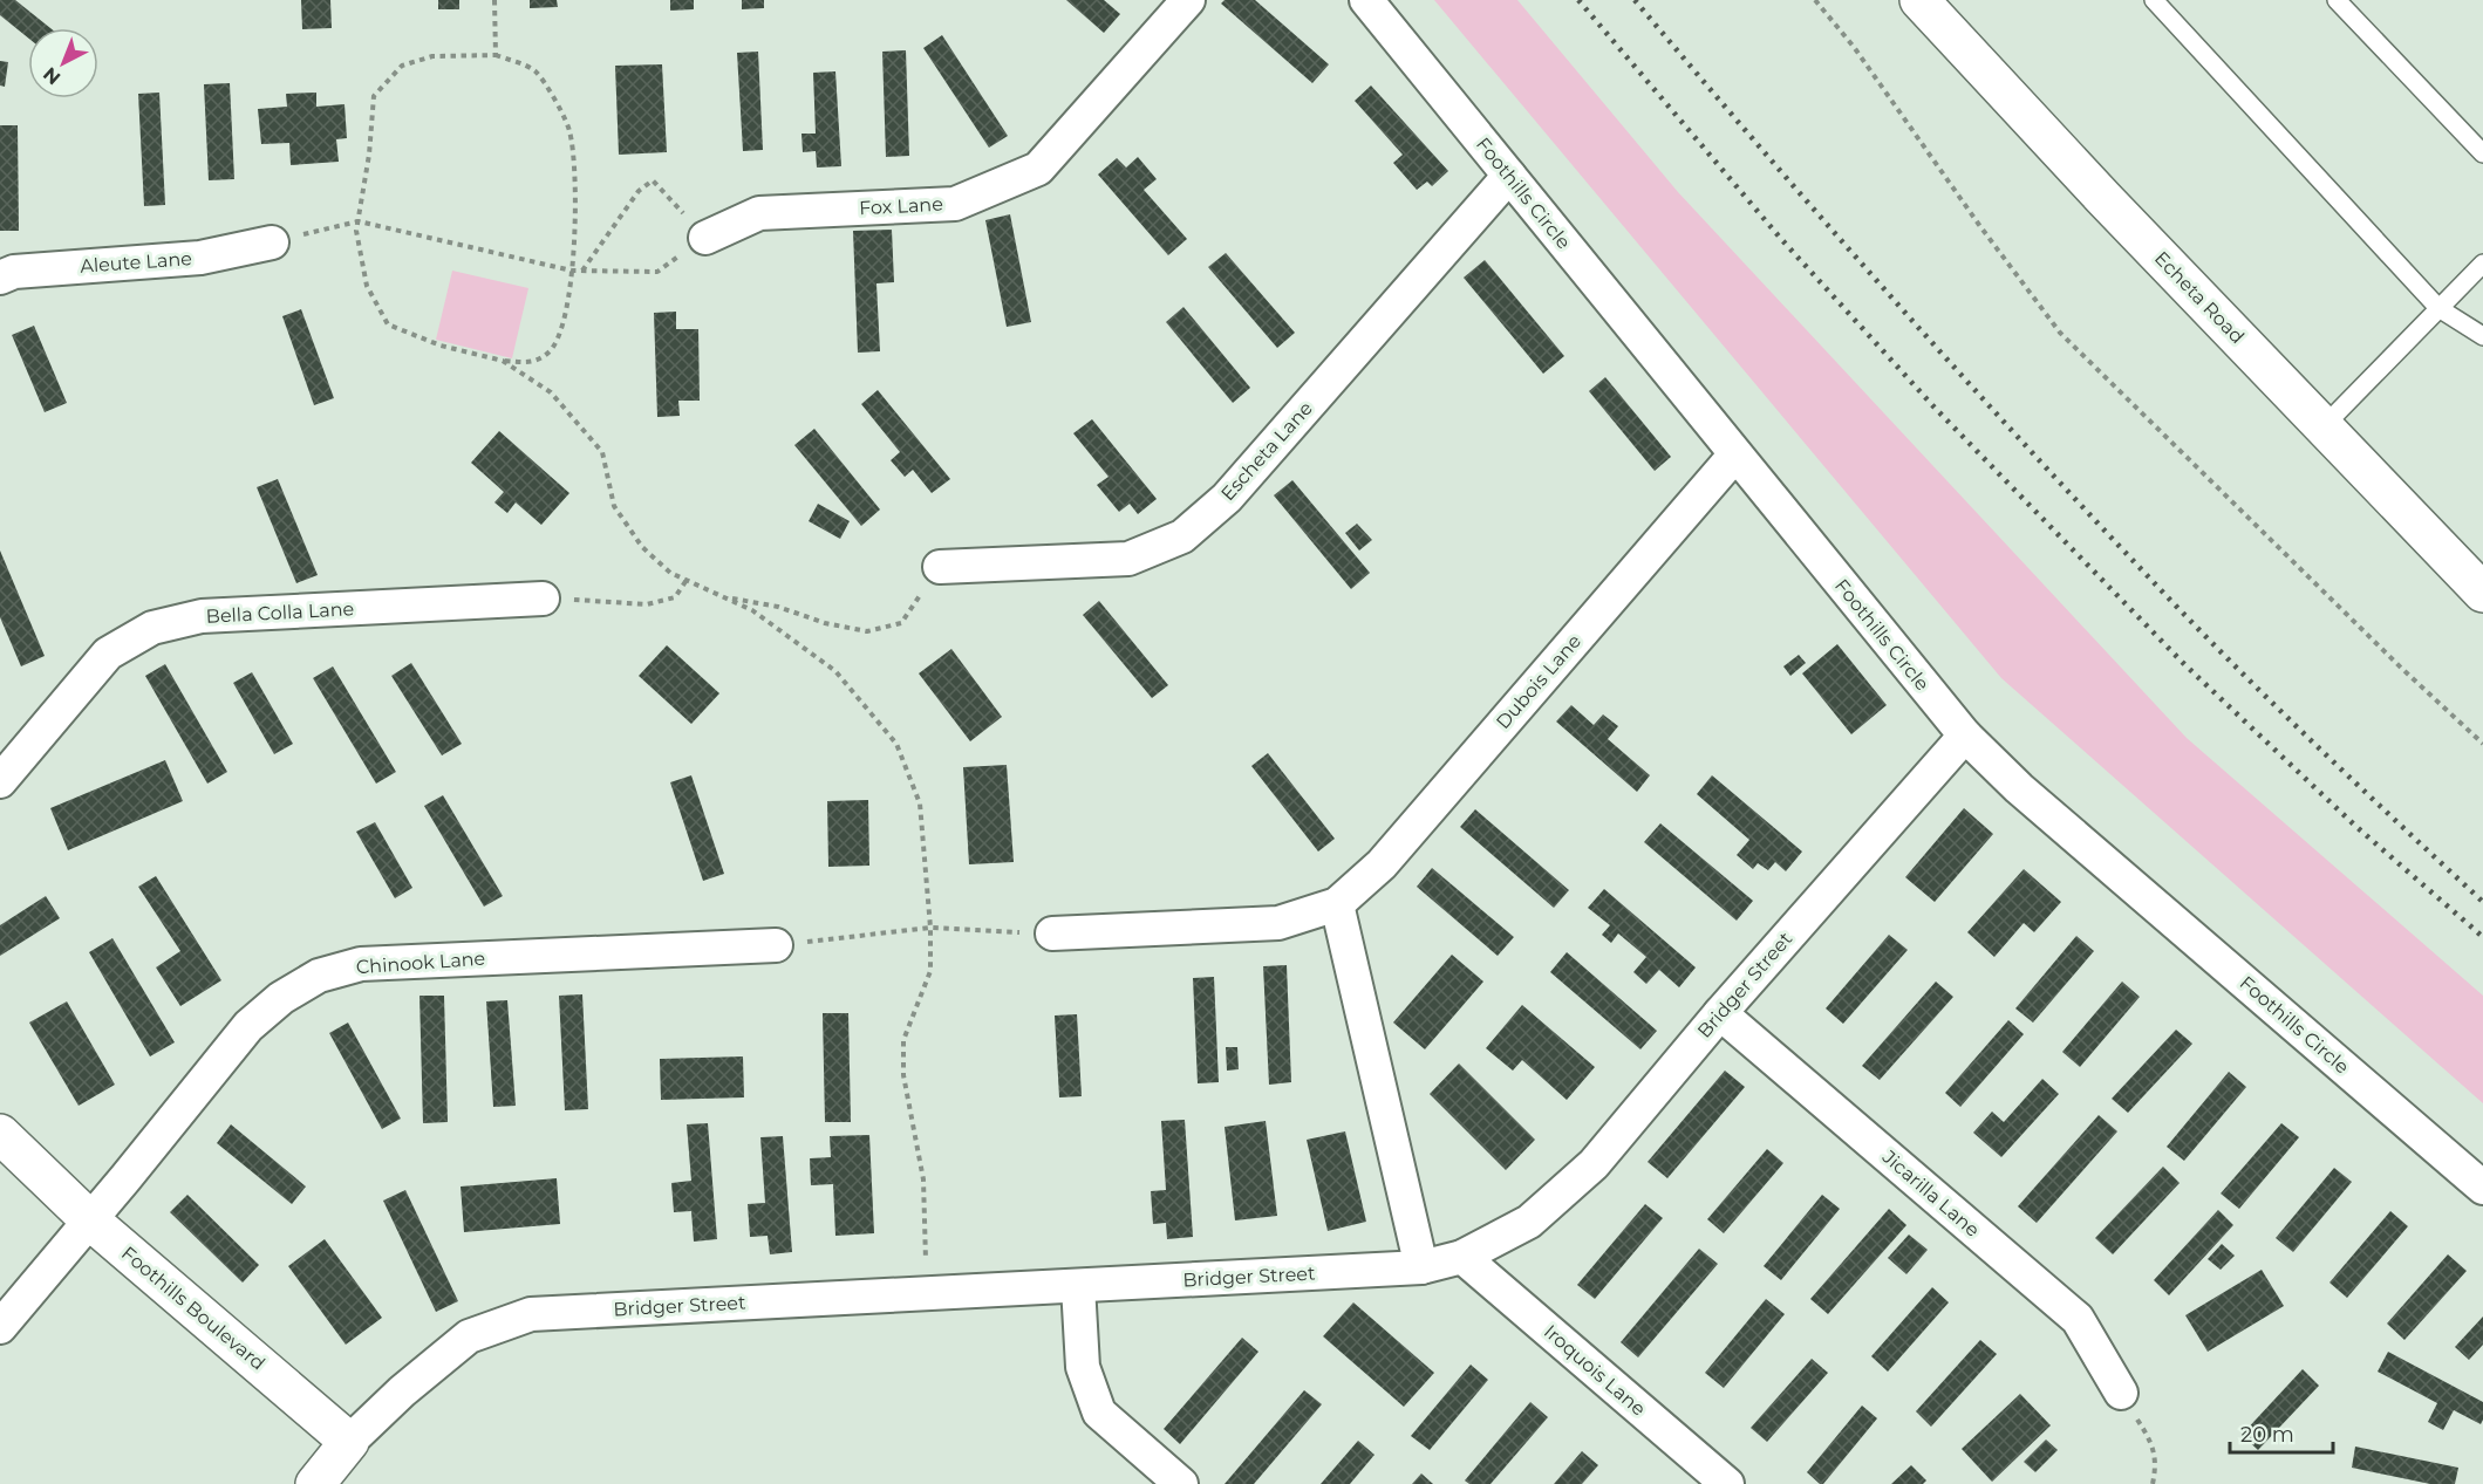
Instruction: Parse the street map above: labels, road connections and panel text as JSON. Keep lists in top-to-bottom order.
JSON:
{
  "streets": {
    "street": [
      "Foothills Circle",
      "Fox Lane",
      "Aleute Lane",
      "Echeta Road",
      "Escheta Lane",
      "Bella Colla Lane",
      "Dubois Lane",
      "Chinook Lane",
      "Bridger Street",
      "Jicarilla Lane",
      "Foothills Boulevard",
      "Iroquois Lane"
    ]
  },
  "crossings": [
    ["Foothills Circle", "Escheta Lane"],
    ["Foothills Circle", "Dubois Lane"],
    ["Foothills Circle", "Bridger Street"],
    ["Chinook Lane", "Foothills Boulevard"],
    ["Bridger Street", "Jicarilla Lane"],
    ["Bridger Street", "Foothills Boulevard"],
    ["Bridger Street", "Iroquois Lane"]
  ],
  "scale_bar": "20 m",
  "north": "bottom left"
}
